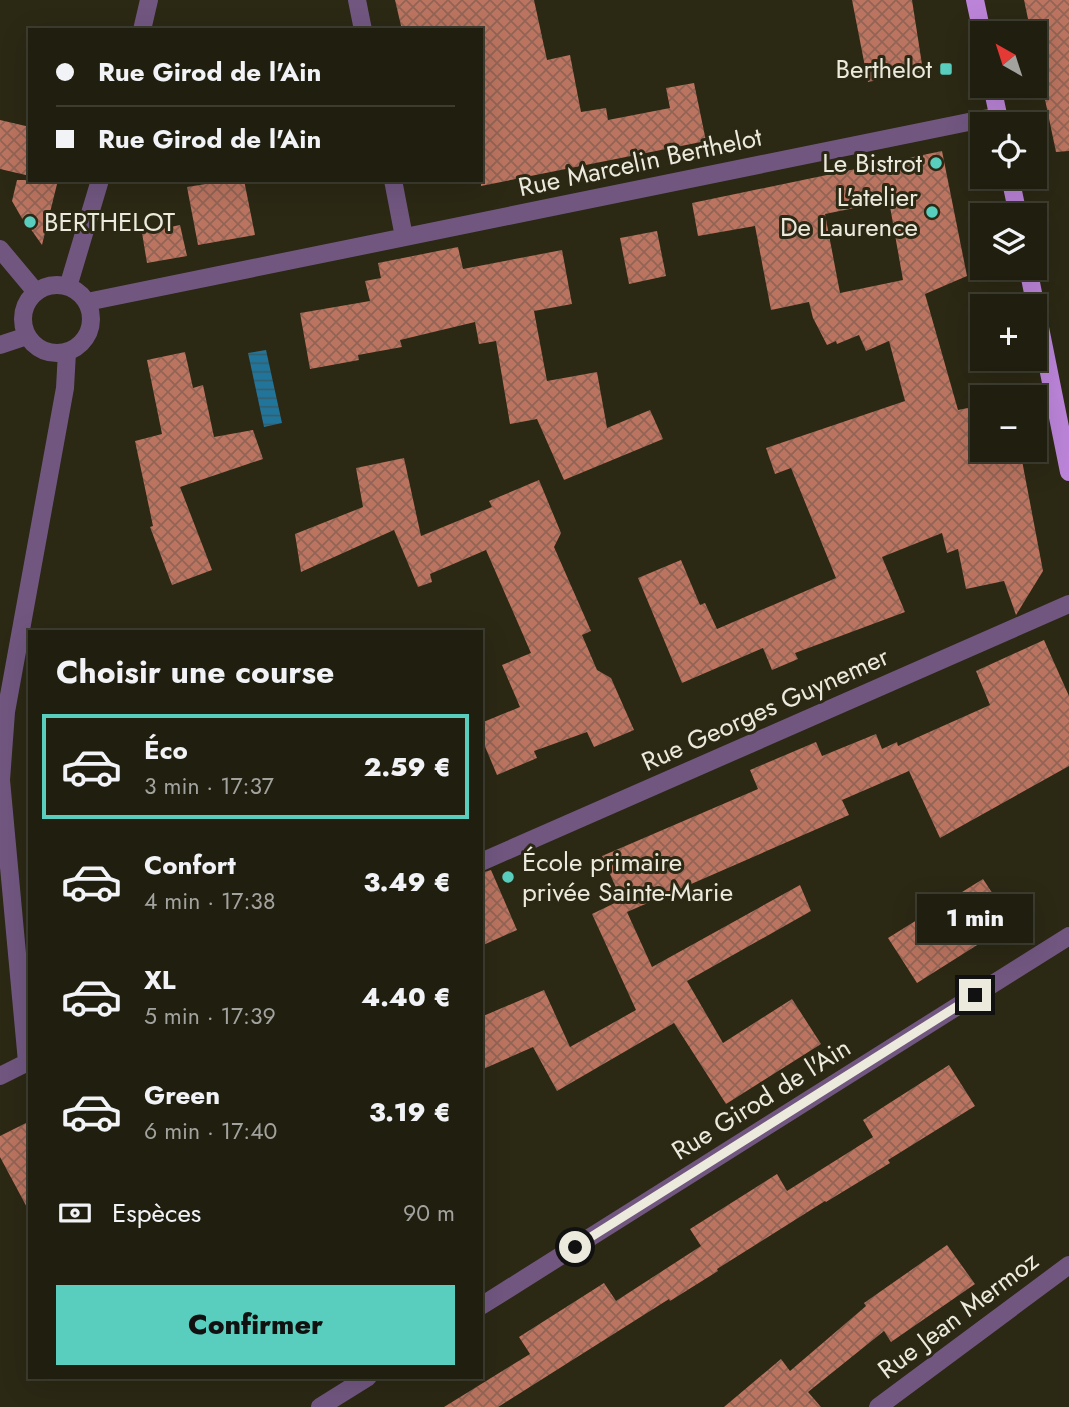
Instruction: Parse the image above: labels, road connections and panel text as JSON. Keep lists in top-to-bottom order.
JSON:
{
  "streets": {
    "street": [
      "Rue Marcelin Berthelot",
      "Rue Georges Guynemer",
      "Rue Girod de l'Ain",
      "Rue Jean Mermoz"
    ]
  },
  "places": {
    "transit": ["Berthelot"],
    "other": [
      "Le Bistrot",
      "L'atelier De Laurence",
      "BERTHELOT",
      "École primaire privée Sainte-Marie"
    ]
  },
  "north": "top left",
  "page": {
    "map_buttons": ["+", "−"],
    "banner": ["Rue Girod de l'Ain", "Rue Girod de l'Ain"],
    "heading": "Choisir une course",
    "list": [
      {
        "name": "Éco",
        "note": "3 min · 17:37",
        "value": "2.59 €"
      },
      {
        "name": "Confort",
        "note": "4 min · 17:38",
        "value": "3.49 €"
      },
      {
        "name": "XL",
        "note": "5 min · 17:39",
        "value": "4.40 €"
      },
      {
        "name": "Green",
        "note": "6 min · 17:40",
        "value": "3.19 €"
      }
    ],
    "bubble": "1 min",
    "pay": ["Espèces", "90 m"],
    "buttons": "Confirmer"
  }
}
